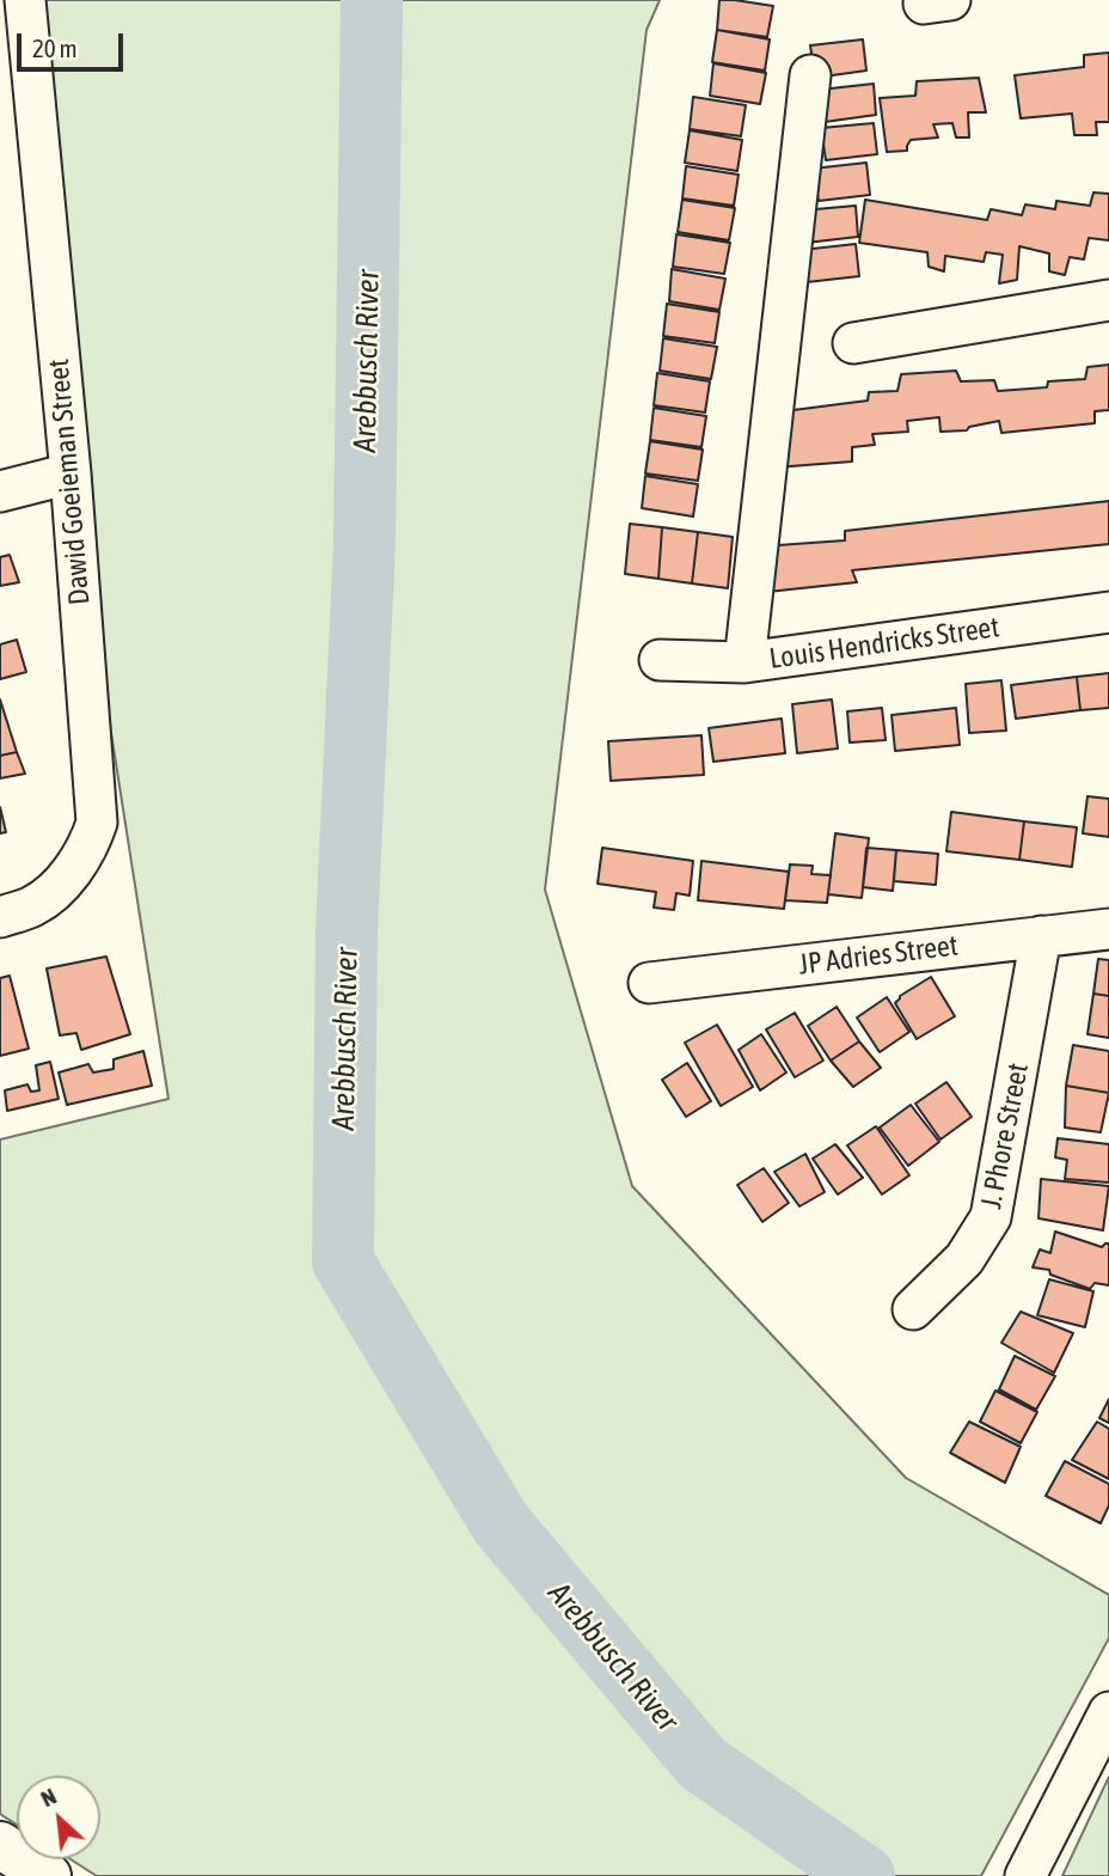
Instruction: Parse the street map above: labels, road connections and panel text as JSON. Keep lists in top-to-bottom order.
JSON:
{
  "streets": {
    "street": [
      "Dawid Goeieman Street",
      "Louis Hendricks Street",
      "JP Adries Street",
      "J. Phore Street"
    ]
  },
  "crossings": [
    ["JP Adries Street", "J. Phore Street"]
  ],
  "water": ["Arebbusch River"],
  "scale_bar": "20 m",
  "north": "top left"
}
